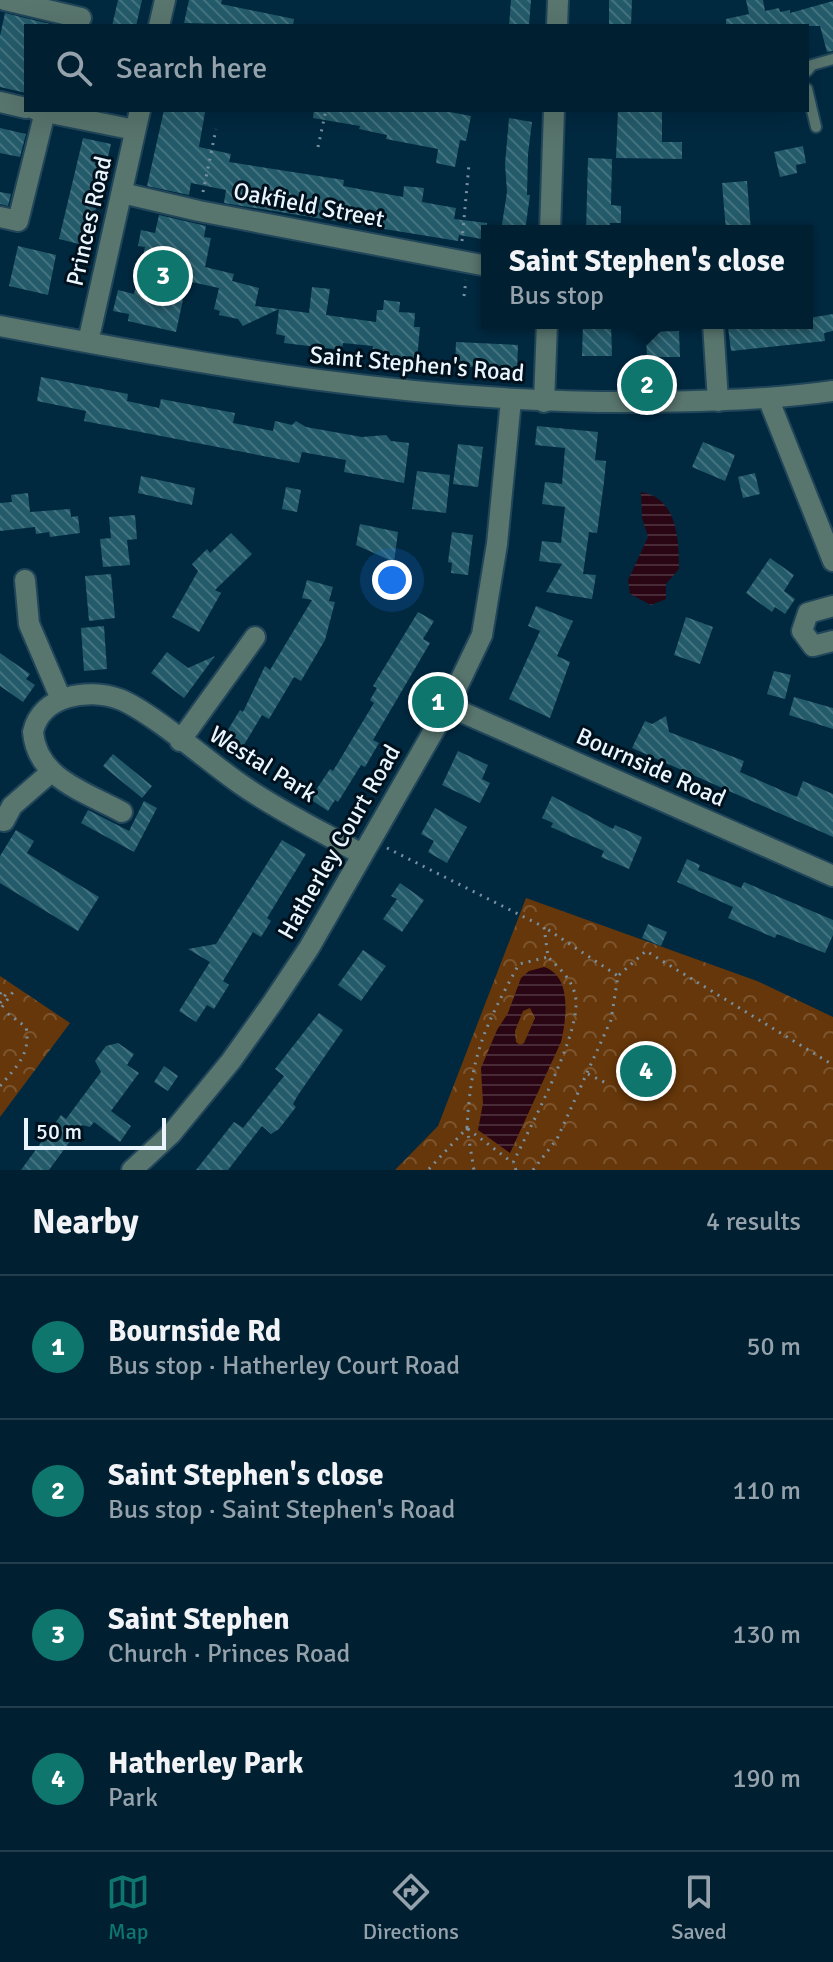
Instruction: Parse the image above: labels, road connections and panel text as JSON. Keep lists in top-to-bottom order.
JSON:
{
  "streets": {
    "street": [
      "Oakfield Street",
      "Princes Road",
      "Saint Stephen's Road",
      "Westal Park",
      "Bournside Road",
      "Hatherley Court Road"
    ]
  },
  "crossings": [
    ["Oakfield Street", "Princes Road"],
    ["Princes Road", "Saint Stephen's Road"],
    ["Saint Stephen's Road", "Hatherley Court Road"],
    ["Westal Park", "Hatherley Court Road"],
    ["Bournside Road", "Hatherley Court Road"]
  ],
  "scale_bar": "50 m",
  "page": {
    "search": "Search here",
    "popup": ["Saint Stephen's close", "Bus stop"],
    "pins": [
      "3",
      "2",
      "1",
      "4"
    ],
    "scale": "50 m",
    "heading": ["Nearby", "4 results"],
    "list": [
      {
        "mark": "1",
        "name": "Bournside Rd",
        "note": "Bus stop · Hatherley Court Road",
        "value": "50 m"
      },
      {
        "mark": "2",
        "name": "Saint Stephen's close",
        "note": "Bus stop · Saint Stephen's Road",
        "value": "110 m"
      },
      {
        "mark": "3",
        "name": "Saint Stephen",
        "note": "Church · Princes Road",
        "value": "130 m"
      },
      {
        "mark": "4",
        "name": "Hatherley Park",
        "note": "Park",
        "value": "190 m"
      }
    ],
    "nav": ["Map", "Directions", "Saved"]
  }
}
